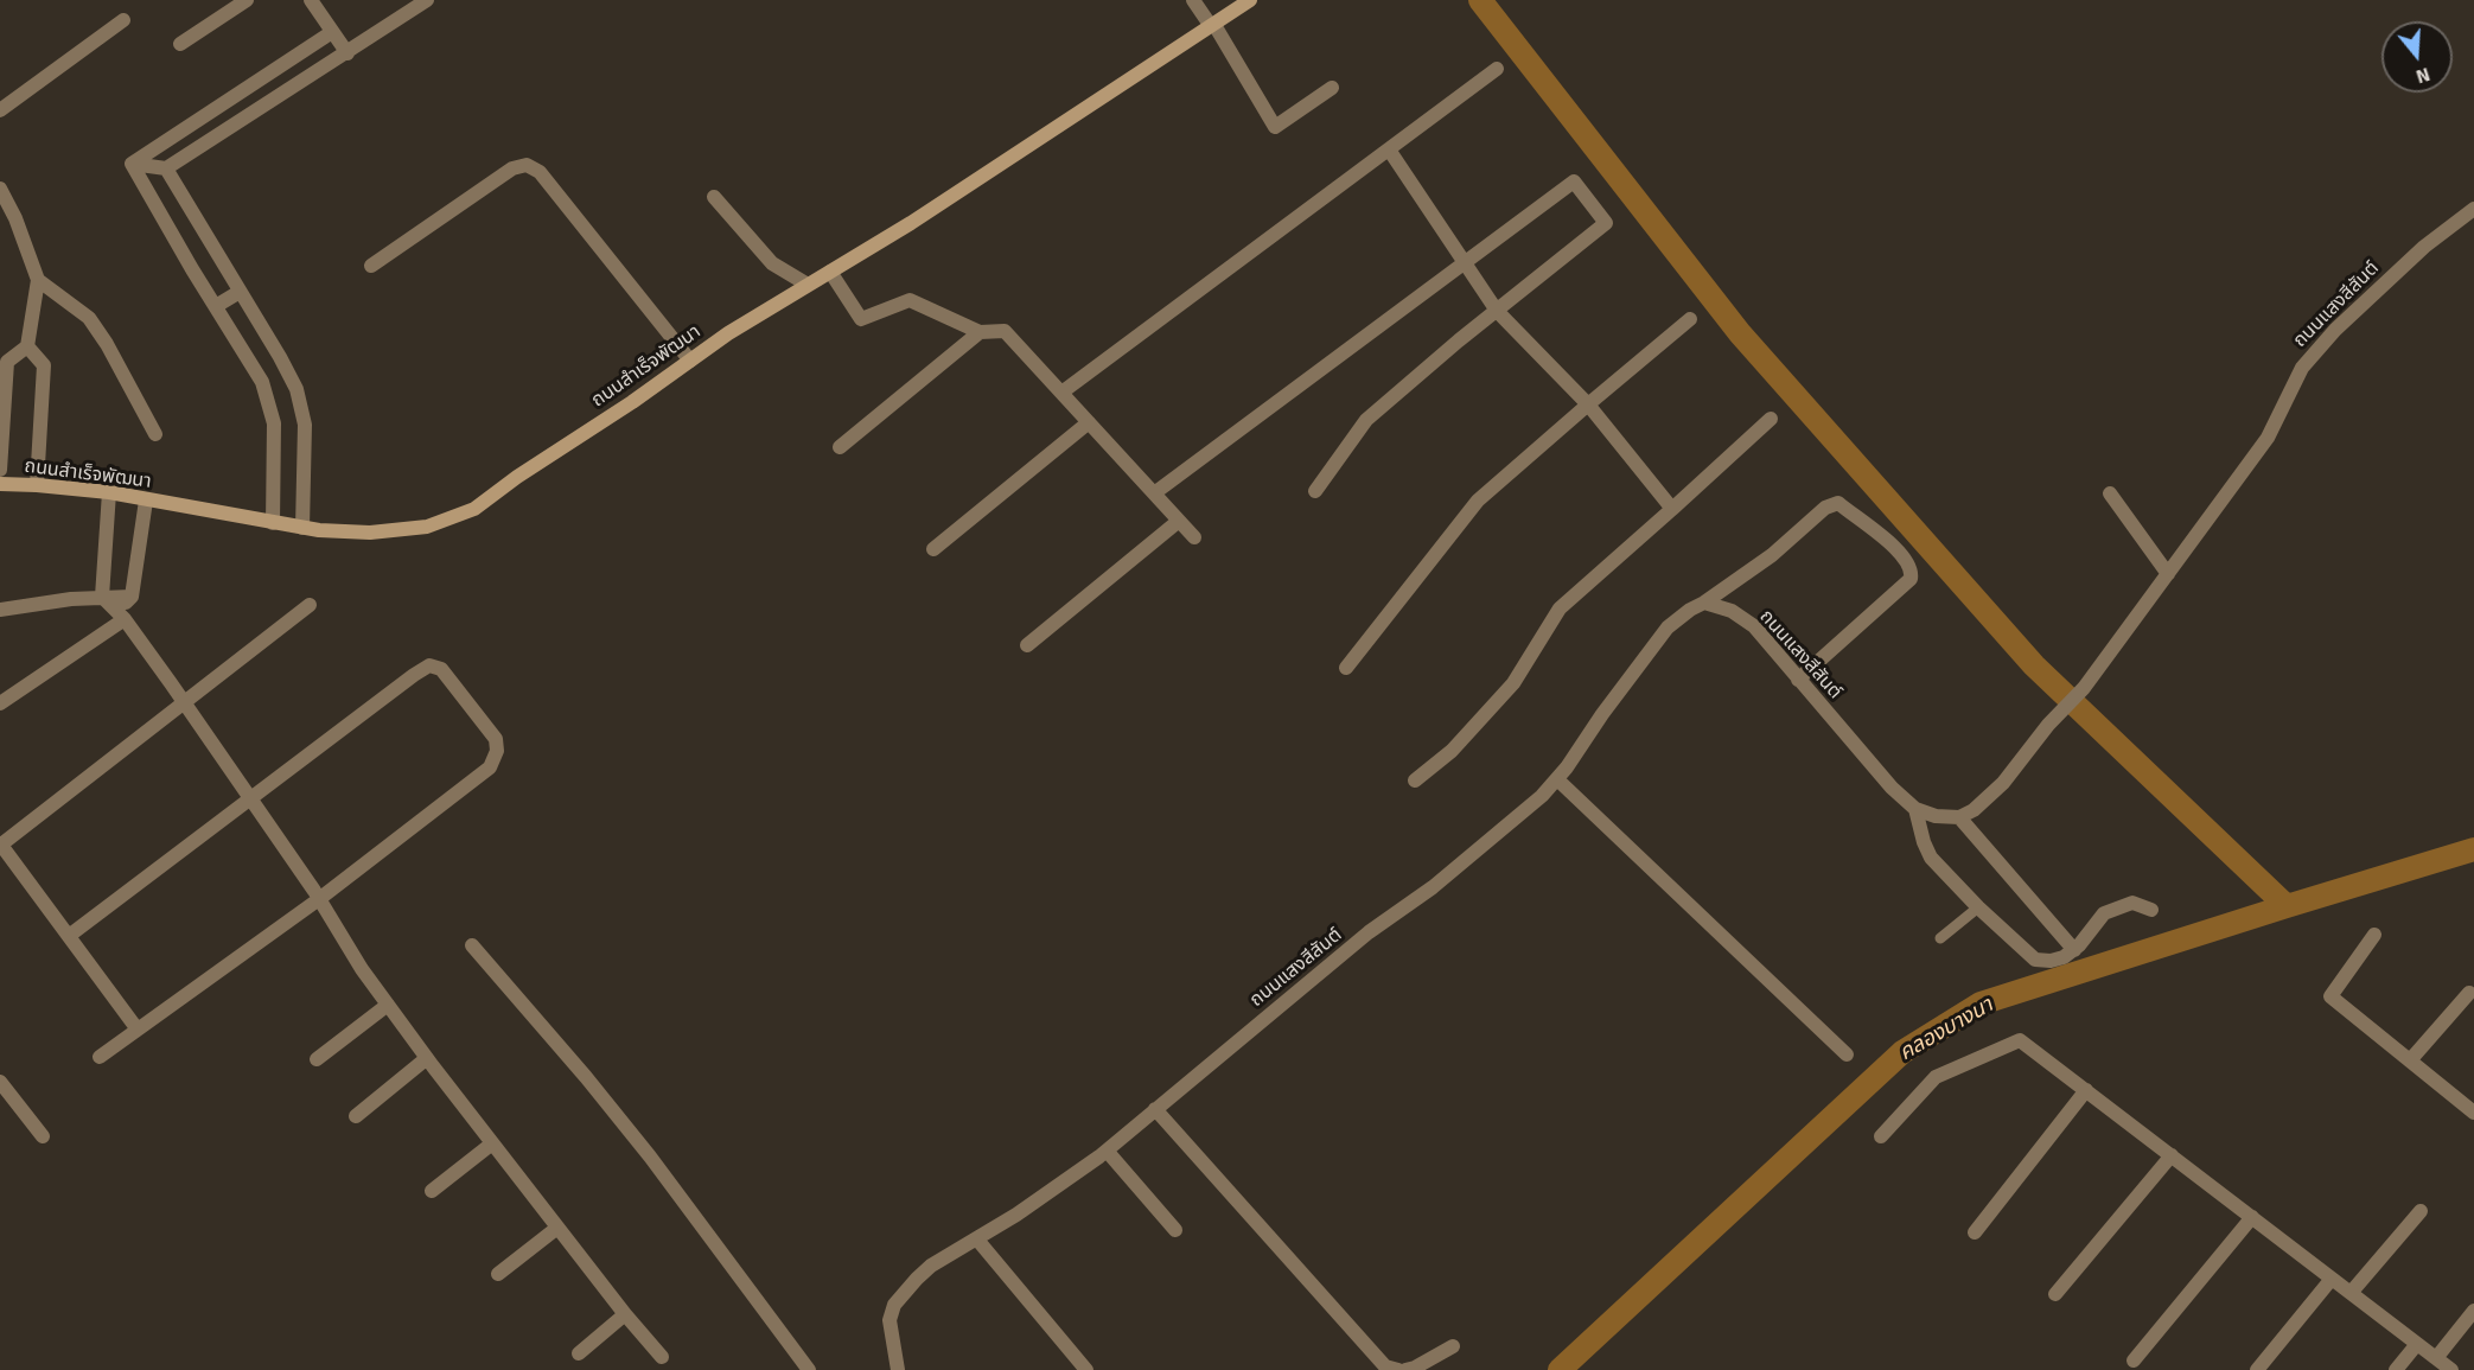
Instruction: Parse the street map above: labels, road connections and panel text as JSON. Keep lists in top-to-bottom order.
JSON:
{
  "streets": {
    "street": ["ถนนแสงสีสันต์", "ถนนสำเร็จพัฒนา"]
  },
  "water": ["คลองบางนา"],
  "north": "bottom"
}
